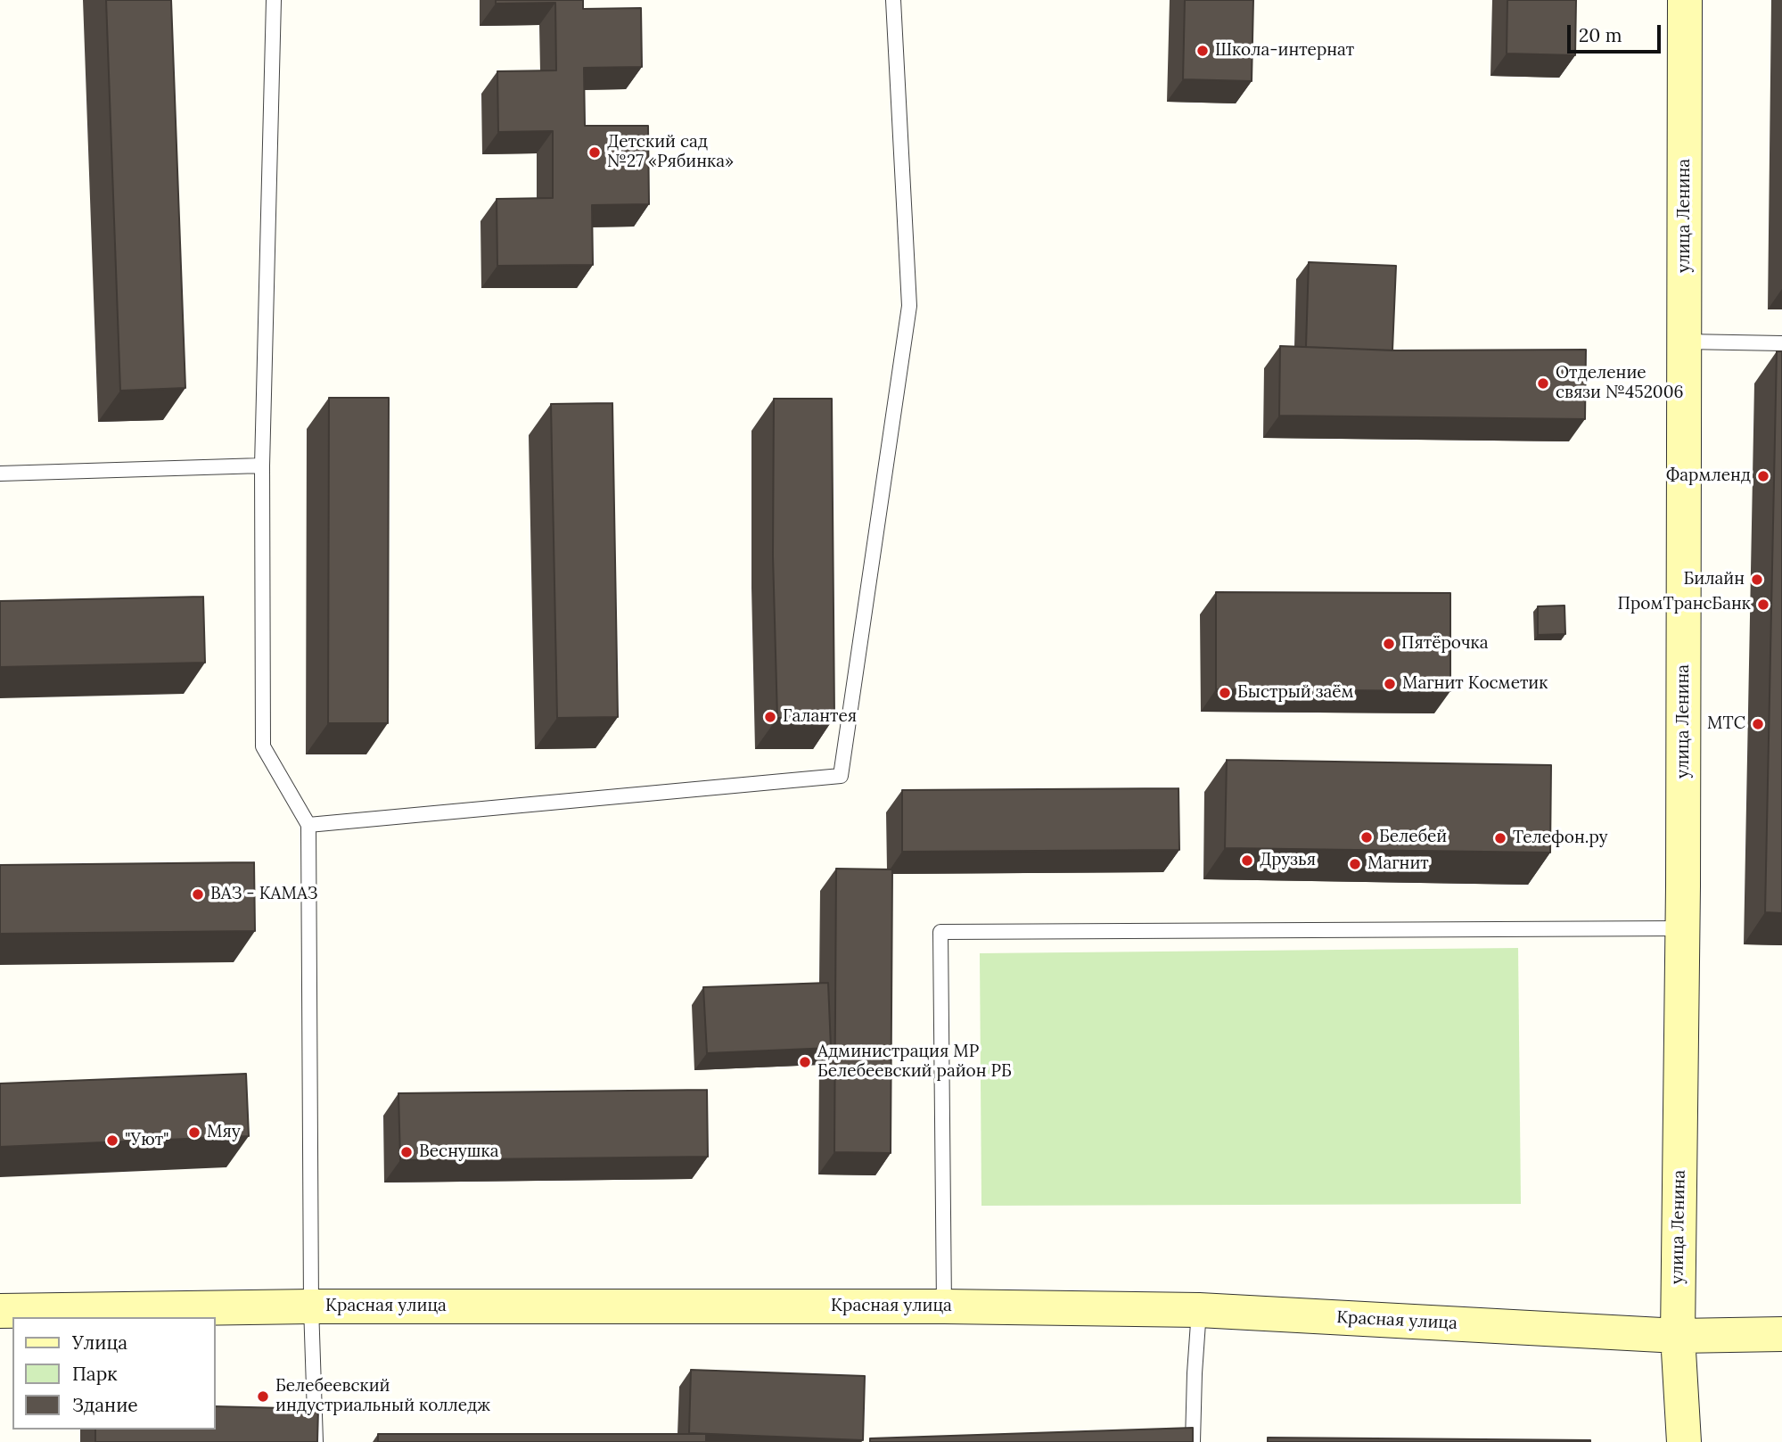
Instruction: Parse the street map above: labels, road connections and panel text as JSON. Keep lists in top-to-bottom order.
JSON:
{
  "streets": {
    "street": ["улица Ленина", "Красная улица"]
  },
  "crossings": [
    ["улица Ленина", "Красная улица"]
  ],
  "places": [
    "Школа-интернат",
    "Детский сад №27 «Рябинка»",
    "Отделение связи №452006",
    "Фармленд",
    "Билайн",
    "ПромТрансБанк",
    "Пятёрочка",
    "Магнит Косметик",
    "Быстрый заём",
    "Галантея",
    "МТС",
    "Белебей",
    "Телефон.ру",
    "Друзья",
    "Магнит",
    "ВАЗ - КАМАЗ",
    "Администрация МР Белебеевский район РБ",
    "Мяу",
    "\"Уют\"",
    "Веснушка",
    "Белебеевский индустриальный колледж"
  ],
  "legend": ["Улица", "Парк", "Здание"],
  "scale_bar": "20 m"
}
